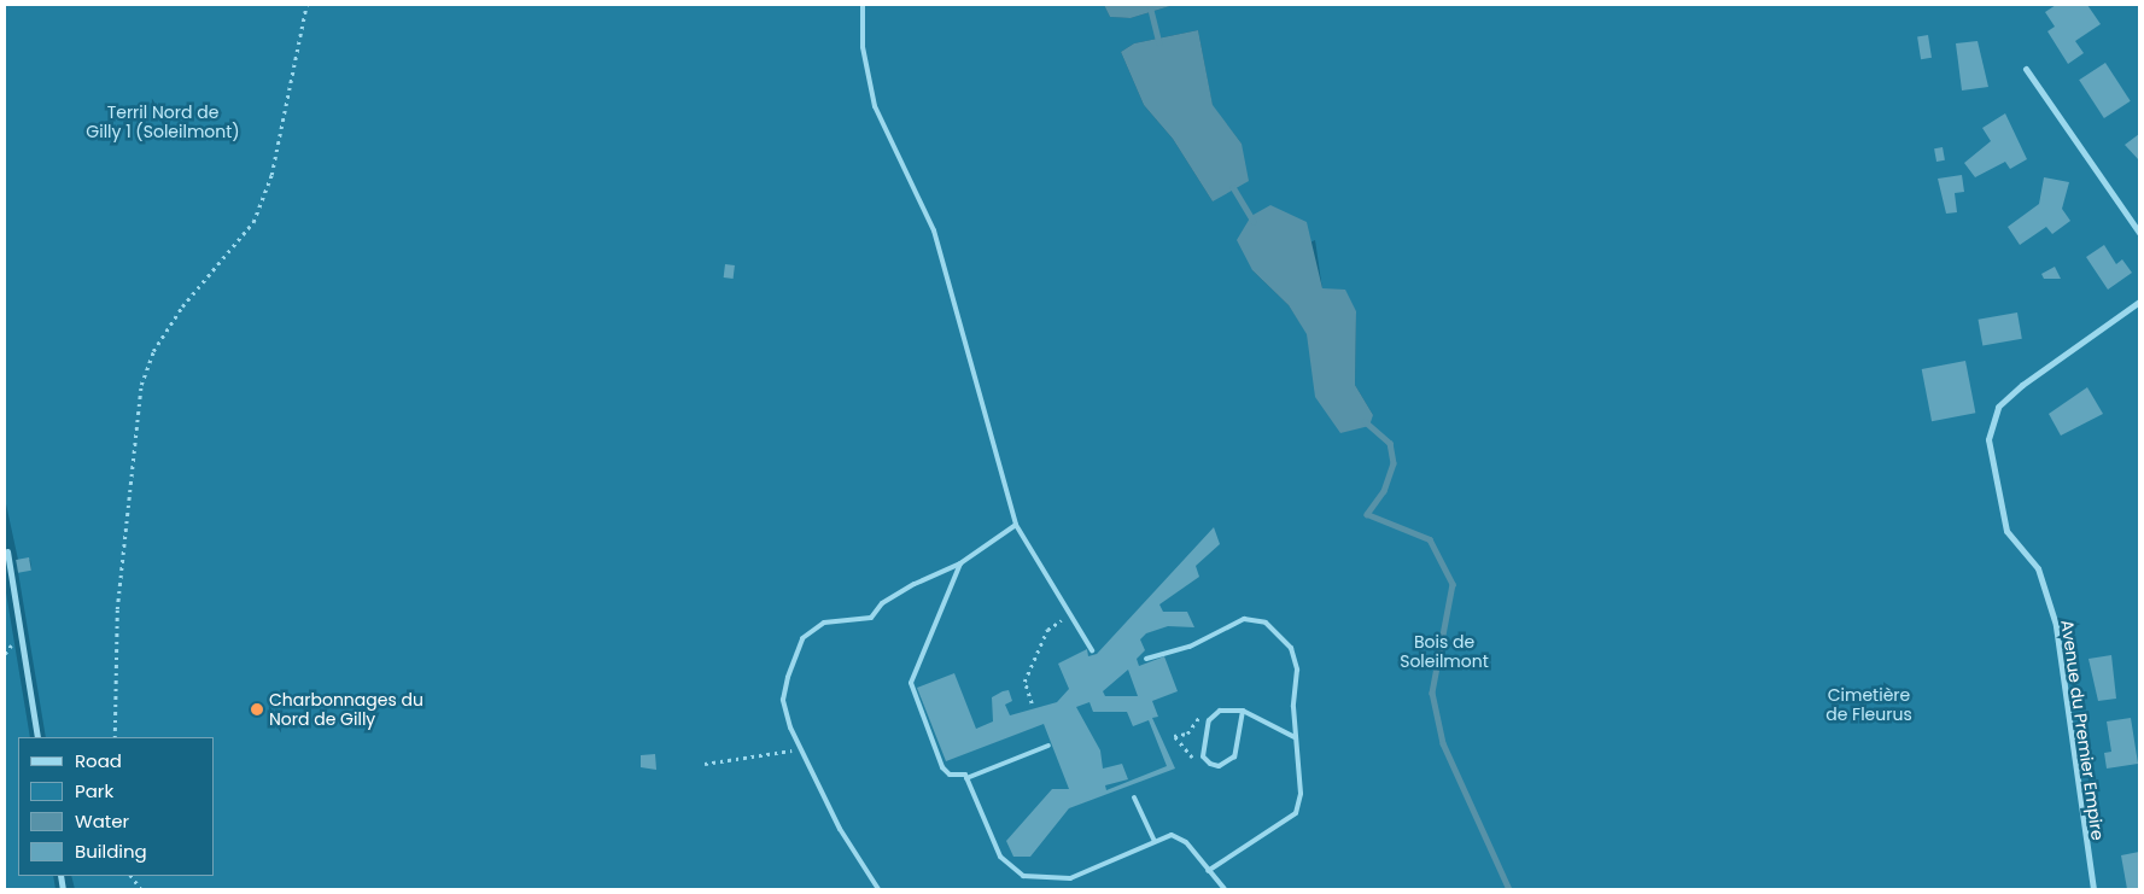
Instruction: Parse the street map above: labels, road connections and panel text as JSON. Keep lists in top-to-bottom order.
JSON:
{
  "streets": {
    "street": ["Avenue du Premier Empire"]
  },
  "parks": ["Terril Nord de Gilly 1 (Soleilmont)", "Bois de Soleilmont", "Cimetière de Fleurus"],
  "places": ["Charbonnages du Nord de Gilly"],
  "legend": [
    "Road",
    "Park",
    "Water",
    "Building"
  ]
}
